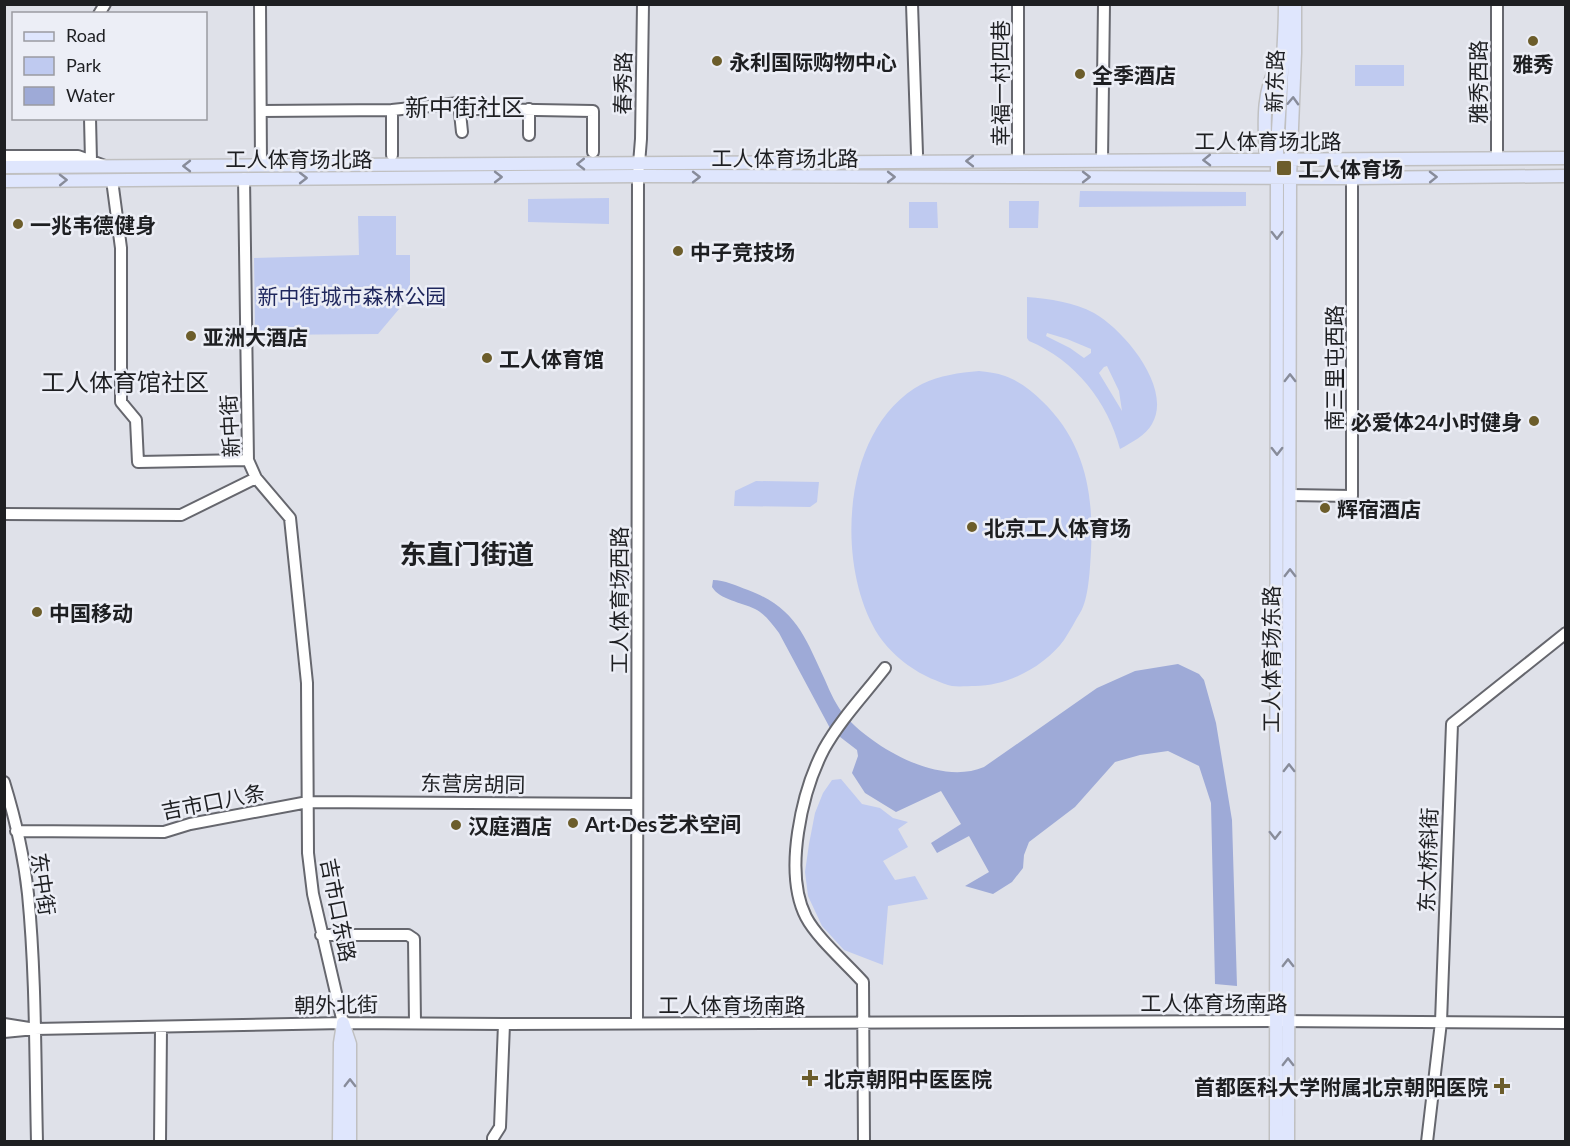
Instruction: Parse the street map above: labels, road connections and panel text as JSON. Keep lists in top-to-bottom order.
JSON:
{
  "streets": {
    "main road": [
      "新东路",
      "工人体育场北路",
      "工人体育场东路",
      "吉市口东路"
    ],
    "street": [
      "雅秀西路",
      "春秀路",
      "幸福一村四巷",
      "南三里屯西路",
      "新中街",
      "工人体育场西路",
      "东营房胡同",
      "吉市口八条",
      "东大桥斜街",
      "东中街",
      "工人体育场南路",
      "朝外北街"
    ]
  },
  "crossings": [
    ["新东路", "工人体育场北路"],
    ["新东路", "工人体育场东路"],
    ["雅秀西路", "工人体育场北路"],
    ["春秀路", "工人体育场北路"],
    ["春秀路", "工人体育场西路"],
    ["幸福一村四巷", "工人体育场北路"],
    ["工人体育场北路", "南三里屯西路"],
    ["工人体育场北路", "新中街"],
    ["工人体育场北路", "工人体育场西路"],
    ["工人体育场北路", "工人体育场东路"],
    ["南三里屯西路", "工人体育场东路"],
    ["新中街", "东营房胡同"],
    ["新中街", "吉市口八条"],
    ["新中街", "吉市口东路"],
    ["工人体育场西路", "东营房胡同"],
    ["工人体育场西路", "工人体育场南路"],
    ["工人体育场西路", "朝外北街"],
    ["工人体育场东路", "工人体育场南路"],
    ["东营房胡同", "吉市口八条"],
    ["东营房胡同", "吉市口东路"],
    ["吉市口八条", "东中街"],
    ["吉市口八条", "吉市口东路"],
    ["东大桥斜街", "工人体育场南路"],
    ["东中街", "朝外北街"],
    ["吉市口东路", "朝外北街"],
    ["工人体育场南路", "朝外北街"]
  ],
  "districts": ["新中街社区", "工人体育馆社区", "东直门街道"],
  "parks": ["新中街城市森林公园"],
  "places": {
    "other": [
      "雅秀",
      "永利国际购物中心",
      "全季酒店",
      "一兆韦德健身",
      "中子竞技场",
      "亚洲大酒店",
      "工人体育馆",
      "必爱体24小时健身",
      "辉宿酒店",
      "北京工人体育场",
      "中国移动",
      "Art·Des艺术空间",
      "汉庭酒店"
    ],
    "transit": ["工人体育场"],
    "health": ["北京朝阳中医医院", "首都医科大学附属北京朝阳医院"]
  },
  "legend": ["Road", "Park", "Water"]
}
